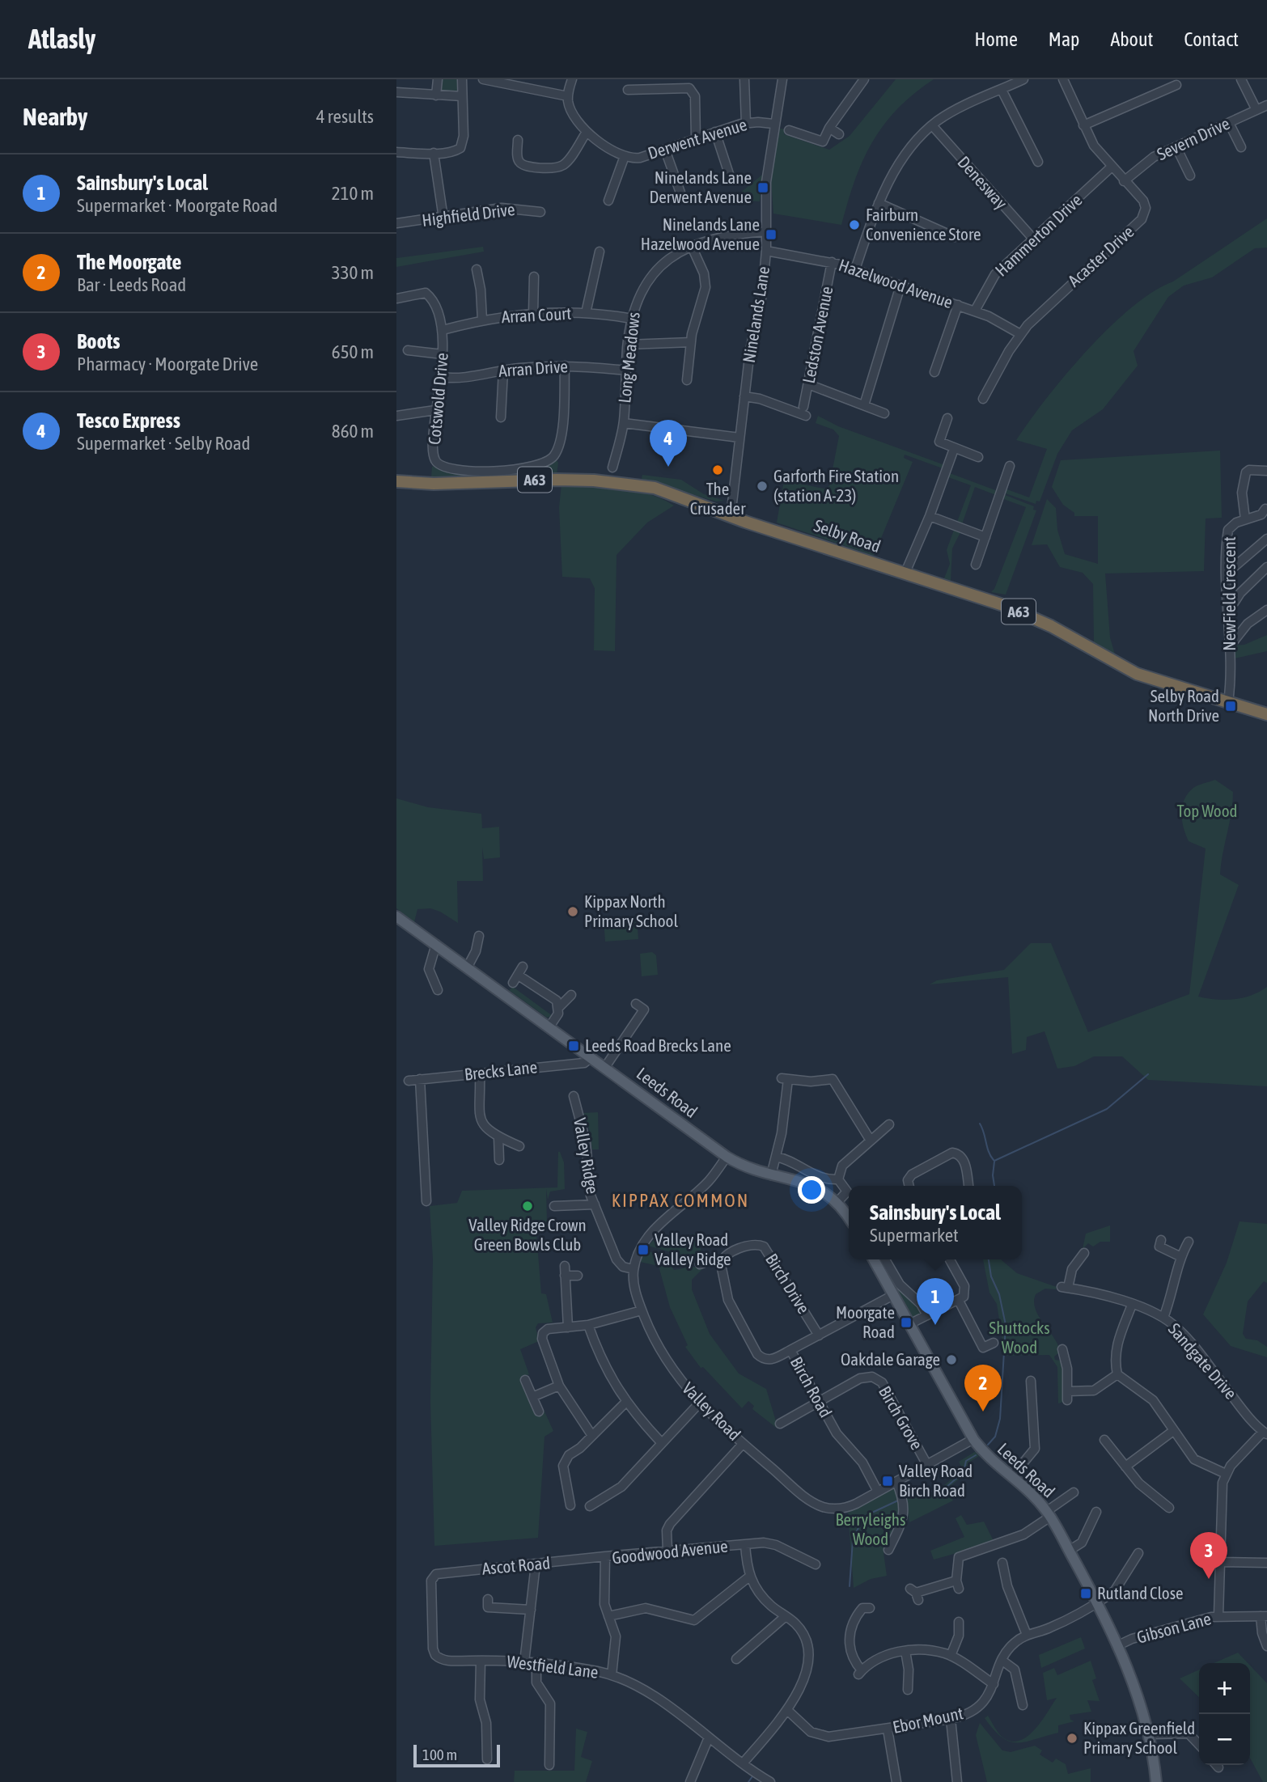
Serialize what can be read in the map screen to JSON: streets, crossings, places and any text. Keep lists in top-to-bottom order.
{
  "streets": {
    "highway": ["A63", "Selby Road"],
    "main road": ["Leeds Road"],
    "street": [
      "Derwent Avenue",
      "Severn Drive",
      "Denesway",
      "Highfield Drive",
      "Hammerton Drive",
      "Acaster Drive",
      "Hazelwood Avenue",
      "Ninelands Lane",
      "Arran Court",
      "Ledston Avenue",
      "Long Meadows",
      "Arran Drive",
      "Cotswold Drive",
      "NewField Crescent",
      "Brecks Lane",
      "Valley Ridge",
      "Birch Drive",
      "Sandgate Drive",
      "Birch Road",
      "Valley Road",
      "Birch Grove",
      "Goodwood Avenue",
      "Ascot Road",
      "Gibson Lane",
      "Westfield Lane",
      "Ebor Mount"
    ]
  },
  "crossings": [
    ["Derwent Avenue", "Ninelands Lane"],
    ["Severn Drive", "Acaster Drive"],
    ["Denesway", "Hammerton Drive"],
    ["Hammerton Drive", "Acaster Drive"],
    ["Hammerton Drive", "Hazelwood Avenue"],
    ["Acaster Drive", "Hazelwood Avenue"],
    ["Hazelwood Avenue", "Ninelands Lane"],
    ["Hazelwood Avenue", "Ledston Avenue"],
    ["Ninelands Lane", "Long Meadows"],
    ["Ninelands Lane", "Selby Road"],
    ["Arran Court", "Long Meadows"],
    ["Arran Court", "Cotswold Drive"],
    ["Long Meadows", "Arran Drive"],
    ["Arran Drive", "Cotswold Drive"],
    ["Selby Road", "NewField Crescent"],
    ["Brecks Lane", "Leeds Road"],
    ["Leeds Road", "Birch Road"],
    ["Leeds Road", "Valley Road"],
    ["Leeds Road", "Gibson Lane"],
    ["Leeds Road", "Ebor Mount"],
    ["Valley Ridge", "Valley Road"],
    ["Birch Drive", "Birch Road"],
    ["Birch Road", "Valley Road"],
    ["Birch Road", "Birch Grove"],
    ["Valley Road", "Birch Grove"],
    ["Goodwood Avenue", "Ascot Road"],
    ["Goodwood Avenue", "Westfield Lane"],
    ["Ascot Road", "Westfield Lane"]
  ],
  "districts": ["KIPPAX COMMON"],
  "parks": ["Top Wood", "Shuttocks Wood", "Berryleighs Wood"],
  "places": {
    "transit": [
      "Ninelands Lane Derwent Avenue",
      "Ninelands Lane Hazelwood Avenue",
      "Selby Road North Drive",
      "Leeds Road Brecks Lane",
      "Valley Road Valley Ridge",
      "Moorgate Road",
      "Valley Road Birch Road",
      "Rutland Close"
    ],
    "other": [
      "Fairburn Convenience Store",
      "The Crusader",
      "Garforth Fire Station (station A-23)",
      "Kippax North Primary School",
      "Valley Ridge Crown Green Bowls Club",
      "Oakdale Garage",
      "Kippax Greenfield Primary School"
    ]
  },
  "scale_bar": "100 m",
  "page": {
    "header": "Atlasly",
    "nav": [
      "Home",
      "Map",
      "About",
      "Contact"
    ],
    "heading": ["Nearby", "4 results"],
    "list": [
      {
        "mark": "1",
        "name": "Sainsbury's Local",
        "note": "Supermarket · Moorgate Road",
        "value": "210 m"
      },
      {
        "mark": "2",
        "name": "The Moorgate",
        "note": "Bar · Leeds Road",
        "value": "330 m"
      },
      {
        "mark": "3",
        "name": "Boots",
        "note": "Pharmacy · Moorgate Drive",
        "value": "650 m"
      },
      {
        "mark": "4",
        "name": "Tesco Express",
        "note": "Supermarket · Selby Road",
        "value": "860 m"
      }
    ],
    "pins": [
      "4",
      "1",
      "2",
      "3"
    ],
    "popup": ["Sainsbury's Local", "Supermarket"],
    "map_buttons": ["+", "−"],
    "scale": "100 m"
  }
}
